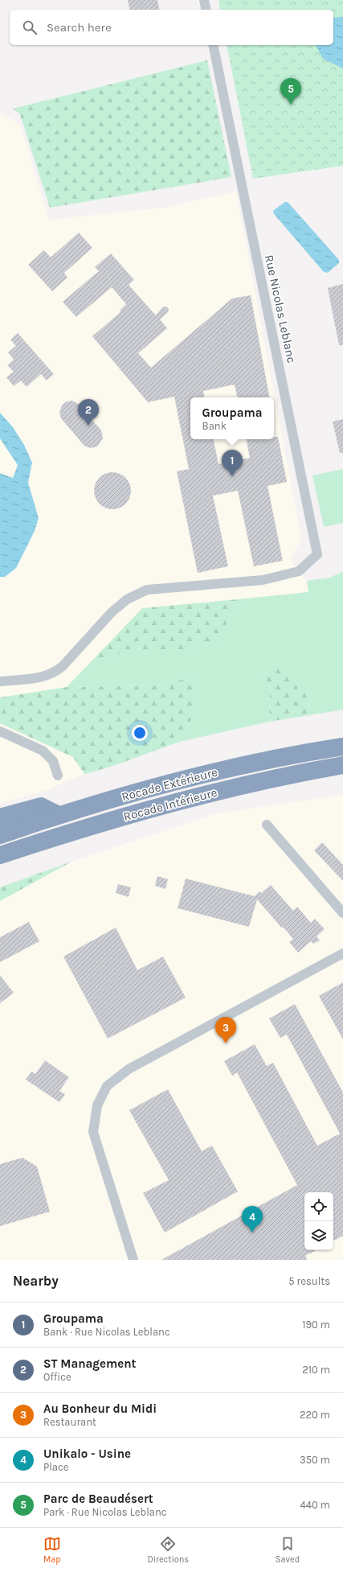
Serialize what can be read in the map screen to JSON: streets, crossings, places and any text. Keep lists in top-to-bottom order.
{
  "streets": {
    "highway": ["Rocade Extérieure", "Rocade Intérieure"],
    "street": ["Rue Nicolas Leblanc"]
  },
  "page": {
    "search": "Search here",
    "pins": [
      "5",
      "2",
      "1",
      "3",
      "4"
    ],
    "popup": ["Groupama", "Bank"],
    "heading": ["Nearby", "5 results"],
    "list": [
      {
        "mark": "1",
        "name": "Groupama",
        "note": "Bank · Rue Nicolas Leblanc",
        "value": "190 m"
      },
      {
        "mark": "2",
        "name": "ST Management",
        "note": "Office",
        "value": "210 m"
      },
      {
        "mark": "3",
        "name": "Au Bonheur du Midi",
        "note": "Restaurant",
        "value": "220 m"
      },
      {
        "mark": "4",
        "name": "Unikalo - Usine",
        "note": "Place",
        "value": "350 m"
      },
      {
        "mark": "5",
        "name": "Parc de Beaudésert",
        "note": "Park · Rue Nicolas Leblanc",
        "value": "440 m"
      }
    ],
    "nav": ["Map", "Directions", "Saved"]
  }
}
